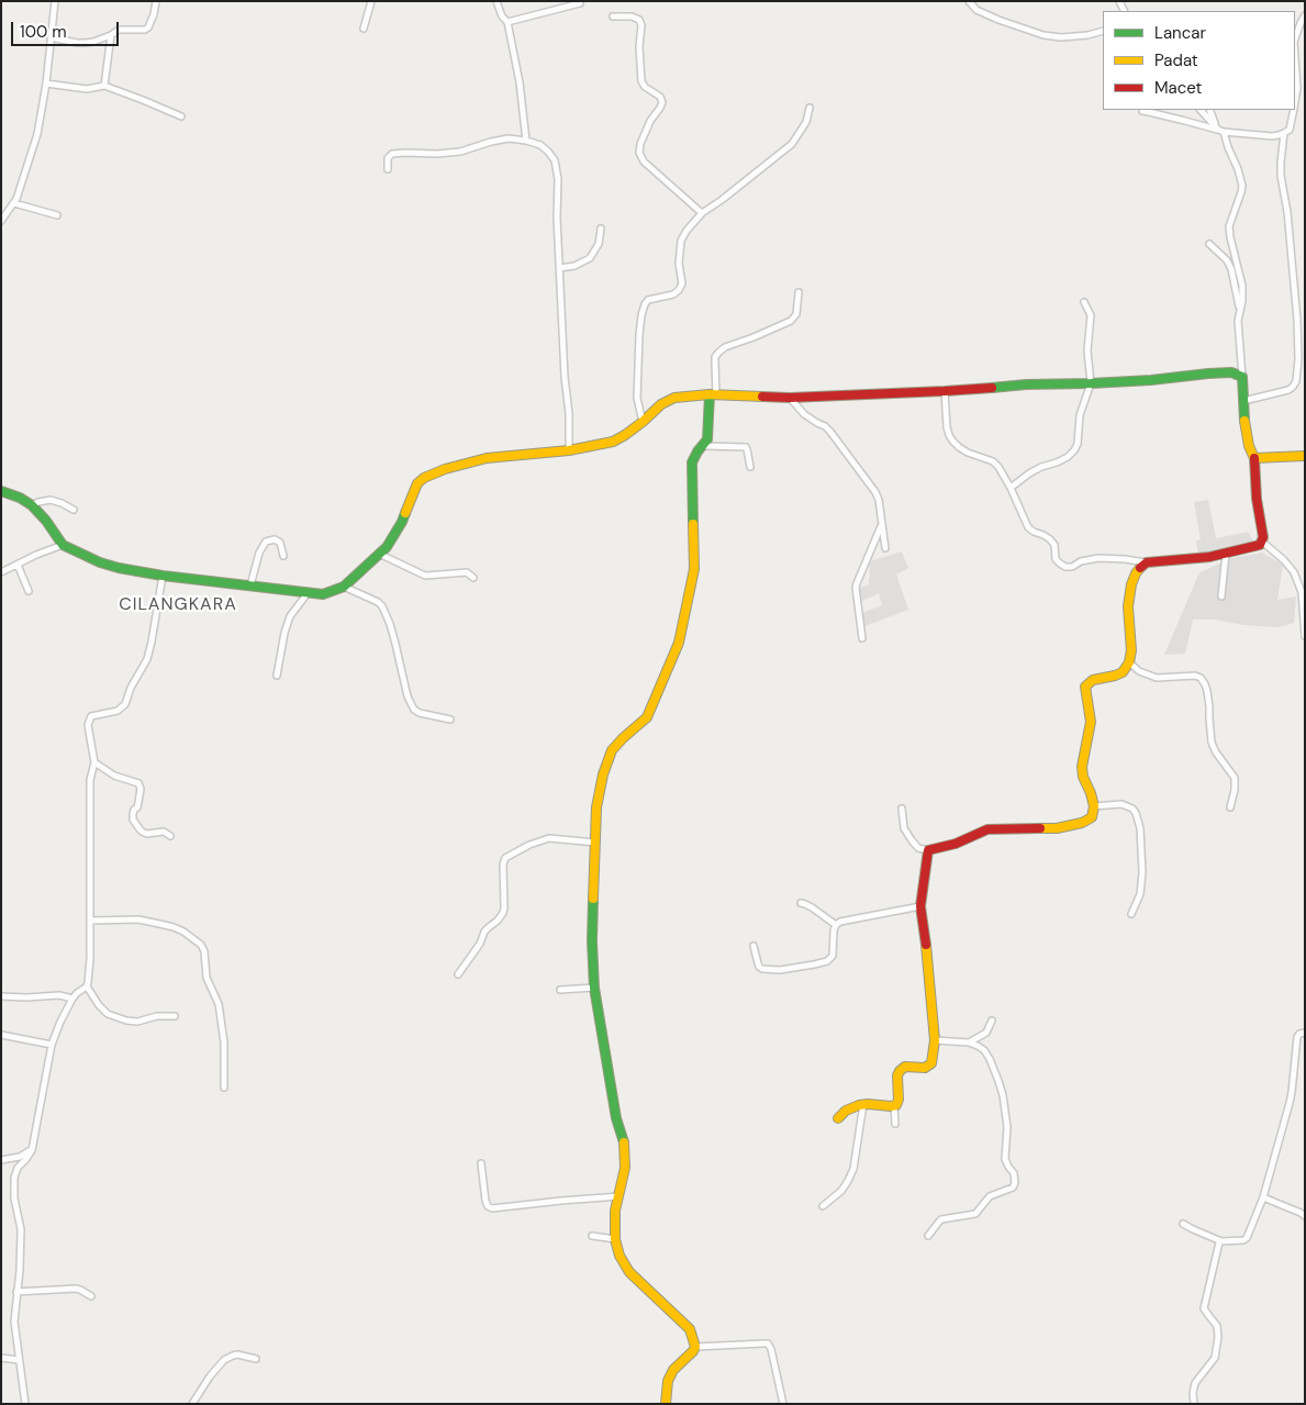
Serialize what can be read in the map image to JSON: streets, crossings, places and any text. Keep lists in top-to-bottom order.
{
  "districts": ["CILANGKARA"],
  "legend": ["Lancar", "Padat", "Macet"],
  "scale_bar": "100 m"
}
